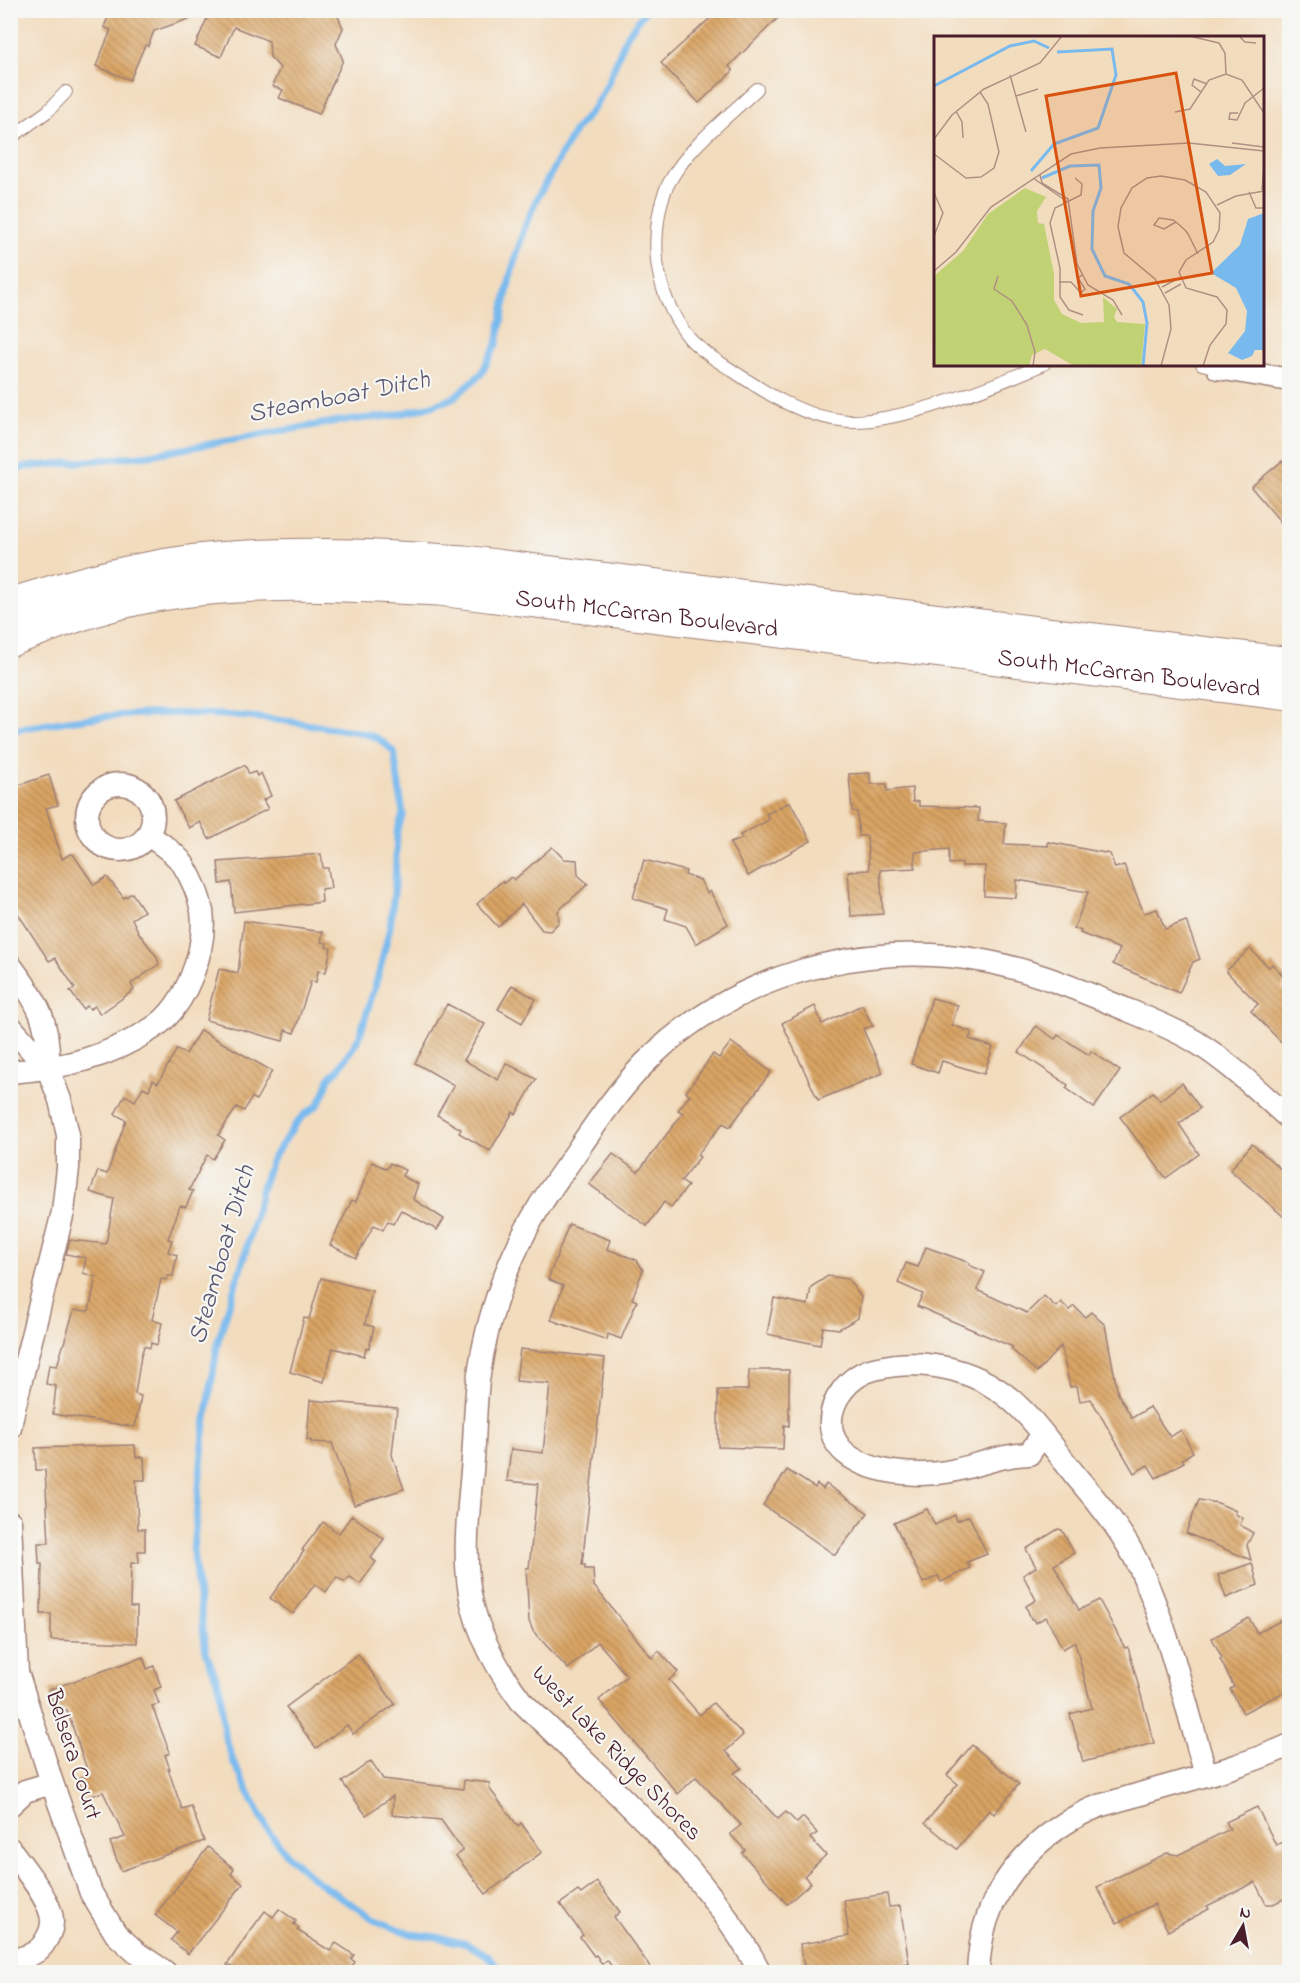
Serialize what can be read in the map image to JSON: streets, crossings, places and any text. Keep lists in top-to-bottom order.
{
  "streets": {
    "main road": ["South McCarran Boulevard"],
    "street": ["West Lake Ridge Shores", "Belsera Court"]
  },
  "water": ["Steamboat Ditch"],
  "north": "top"
}
